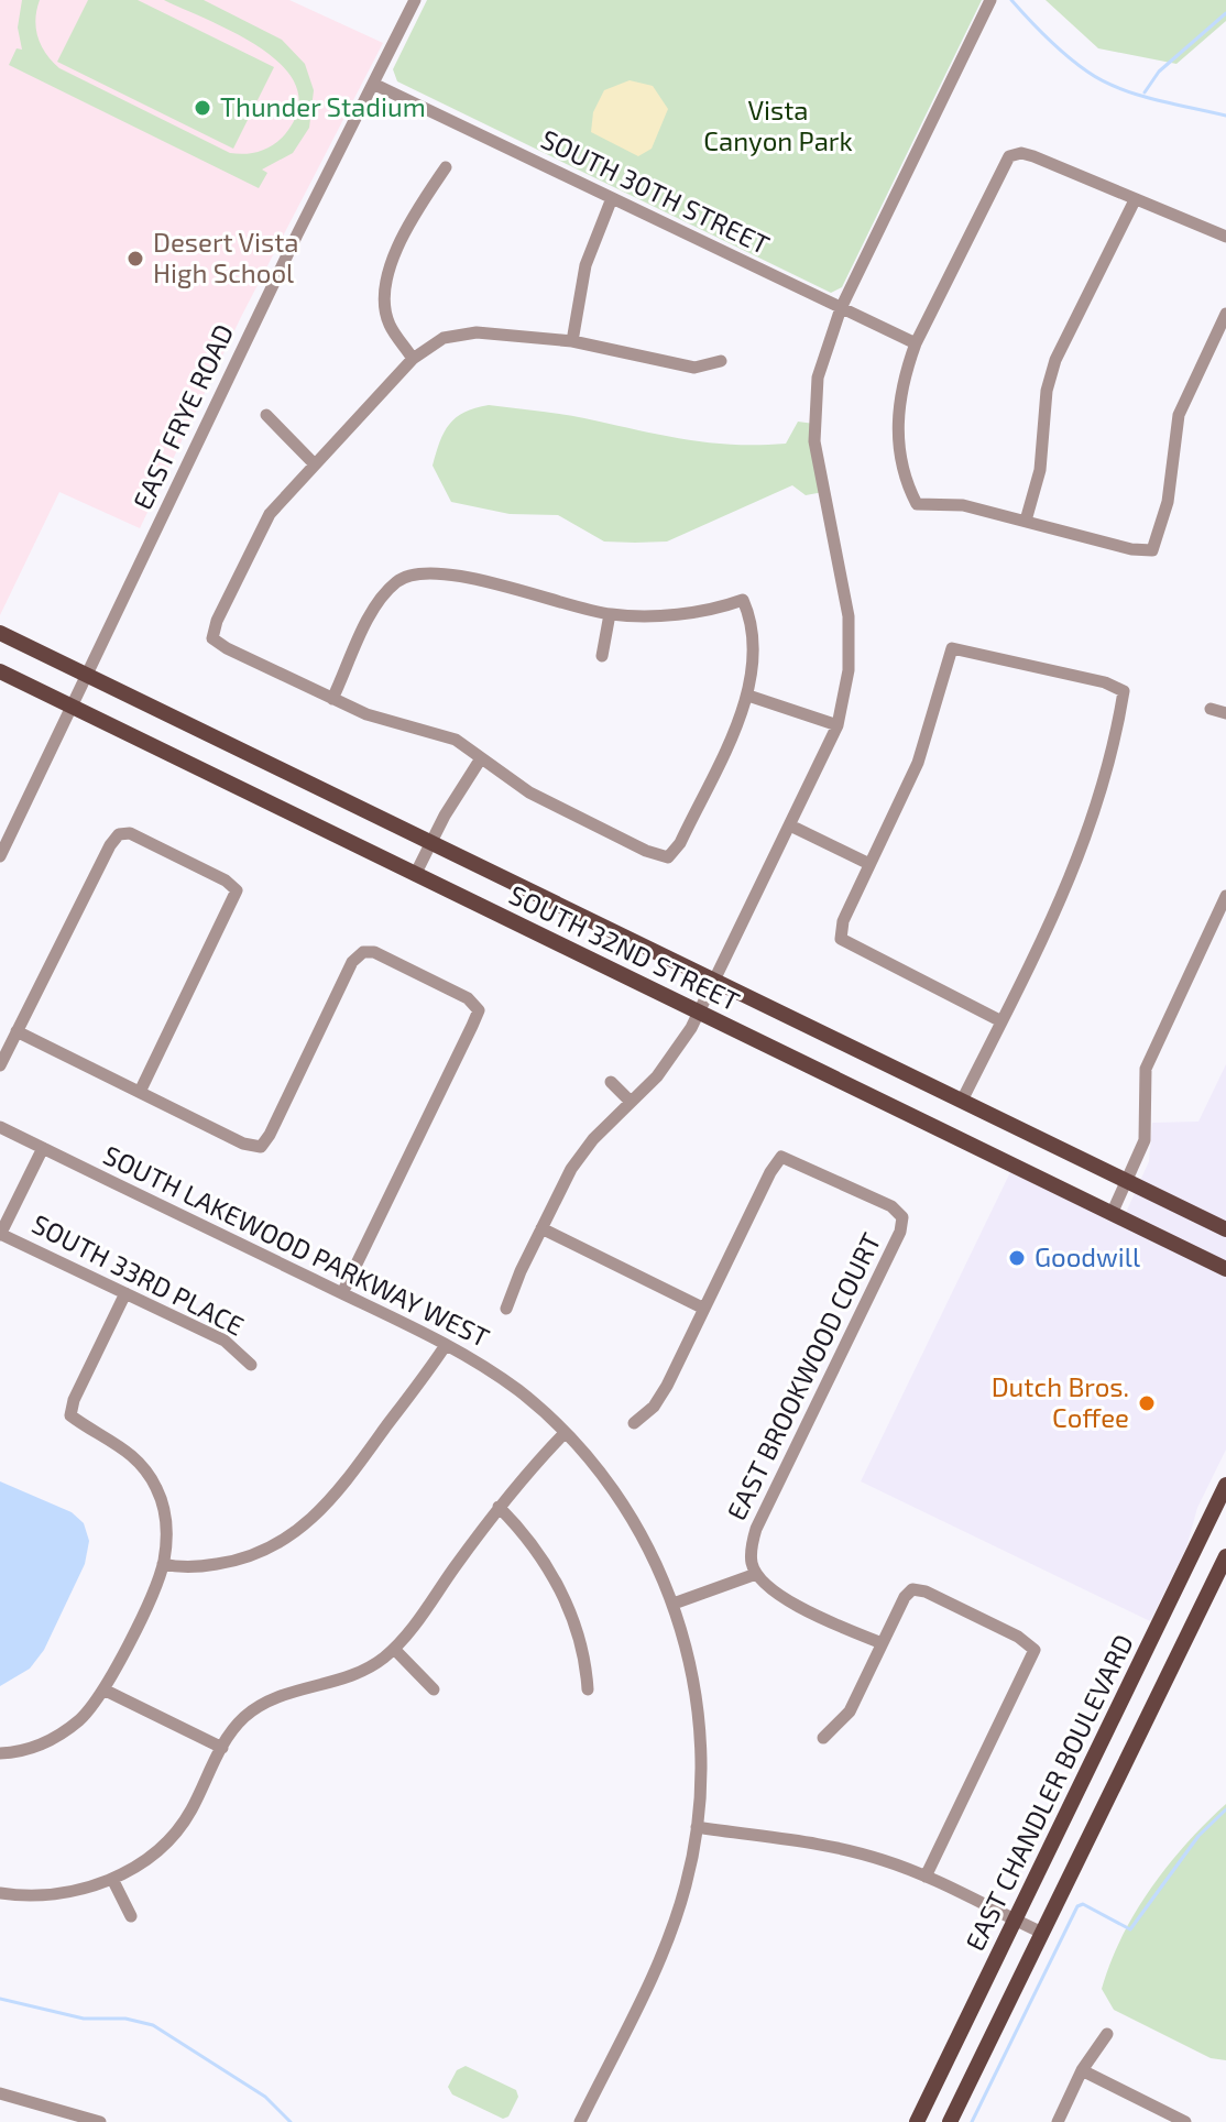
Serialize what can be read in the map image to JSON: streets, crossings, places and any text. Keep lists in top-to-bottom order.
{
  "streets": {
    "main road": ["SOUTH 32ND STREET", "EAST CHANDLER BOULEVARD"],
    "street": [
      "SOUTH 30TH STREET",
      "EAST FRYE ROAD",
      "SOUTH LAKEWOOD PARKWAY WEST",
      "SOUTH 33RD PLACE",
      "EAST BROOKWOOD COURT"
    ]
  },
  "crossings": [
    ["SOUTH 30TH STREET", "EAST FRYE ROAD"],
    ["EAST FRYE ROAD", "SOUTH 32ND STREET"]
  ],
  "parks": ["Vista Canyon Park"],
  "places": [
    "Thunder Stadium",
    "Desert Vista High School",
    "Goodwill",
    "Dutch Bros. Coffee"
  ]
}
